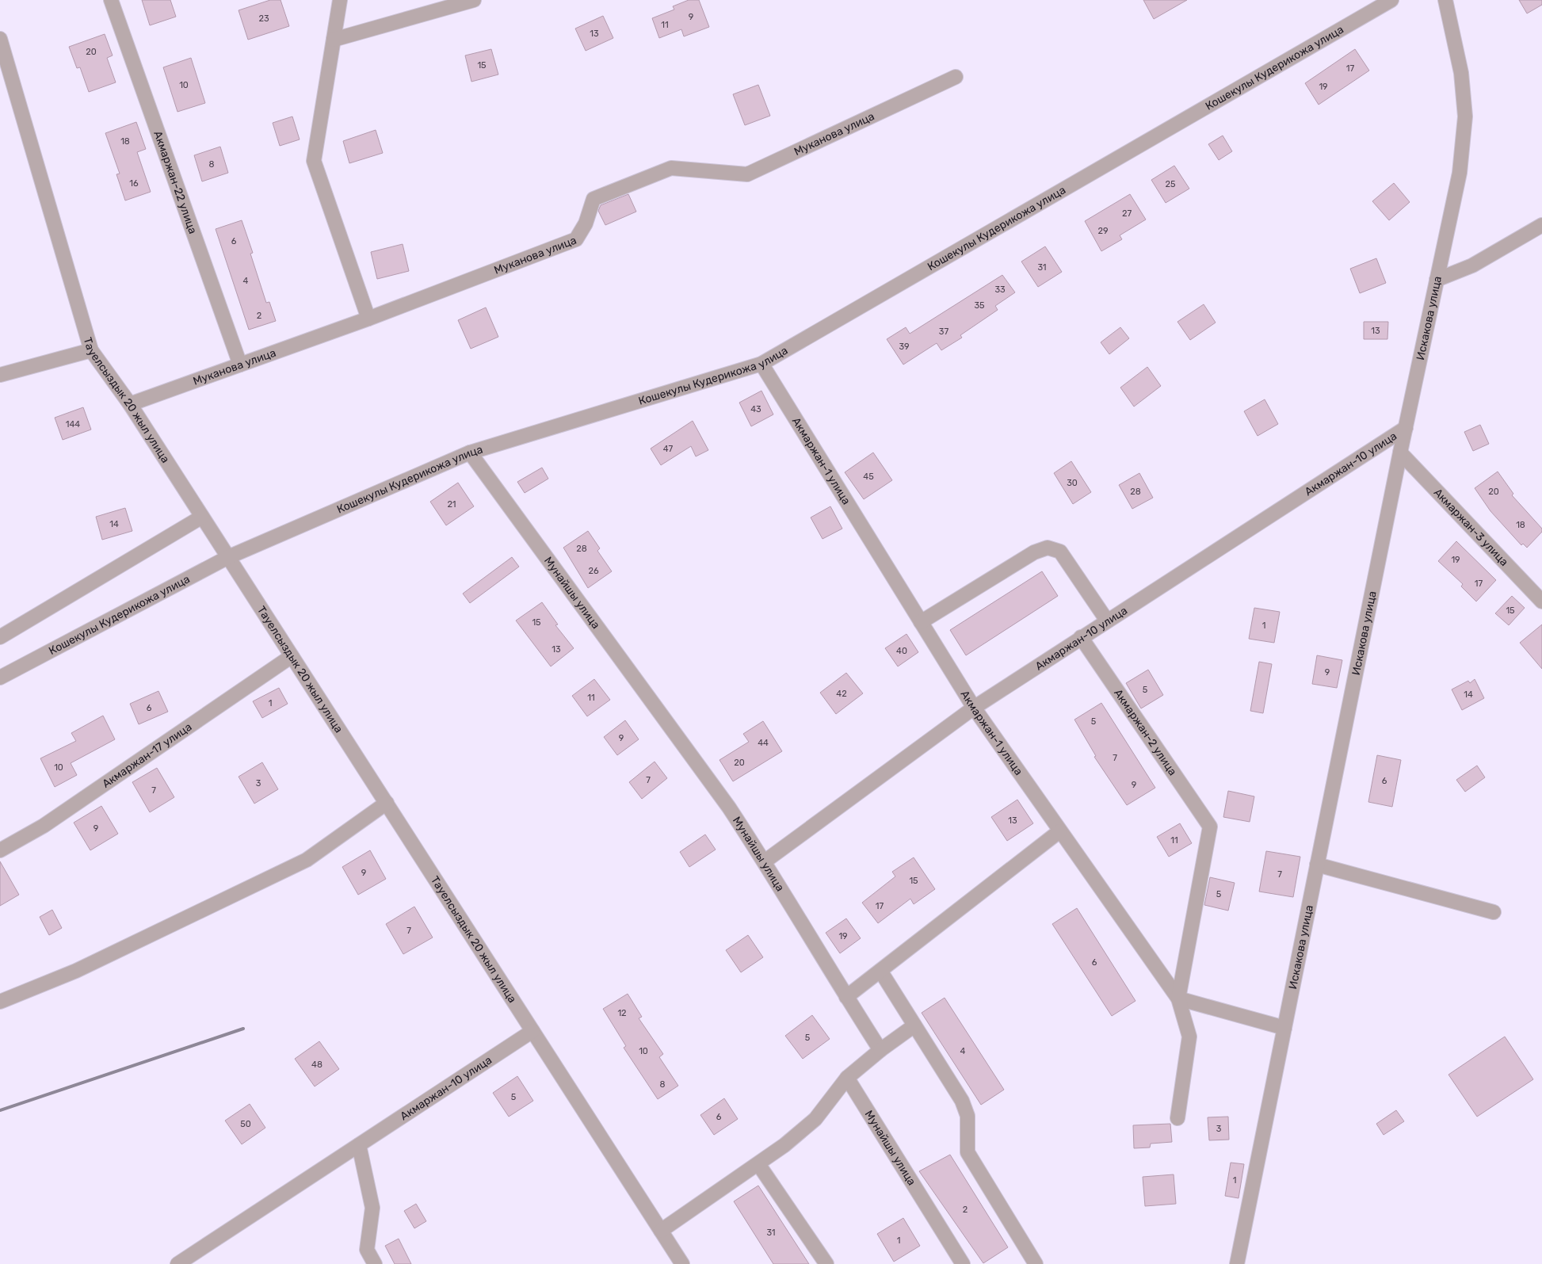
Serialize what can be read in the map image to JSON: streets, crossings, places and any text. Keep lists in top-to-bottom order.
{
  "streets": {
    "street": [
      "Кошекулы Кудерикожа улица",
      "Муканова улица",
      "Акмаржан-22 улица",
      "Искакова улица",
      "Тауелсыздык 20 жыл улица",
      "Акмаржан-1 улица",
      "Акмаржан-10 улица",
      "Акмаржан-3 улица",
      "Мунайшы улица",
      "Акмаржан-2 улица",
      "Акмаржан-17 улица"
    ]
  },
  "crossings": [
    ["Кошекулы Кудерикожа улица", "Тауелсыздык 20 жыл улица"],
    ["Кошекулы Кудерикожа улица", "Акмаржан-1 улица"],
    ["Кошекулы Кудерикожа улица", "Мунайшы улица"],
    ["Муканова улица", "Акмаржан-22 улица"],
    ["Муканова улица", "Тауелсыздык 20 жыл улица"],
    ["Искакова улица", "Акмаржан-10 улица"],
    ["Искакова улица", "Акмаржан-3 улица"],
    ["Тауелсыздык 20 жыл улица", "Акмаржан-10 улица"],
    ["Тауелсыздык 20 жыл улица", "Акмаржан-17 улица"],
    ["Акмаржан-1 улица", "Акмаржан-10 улица"],
    ["Акмаржан-1 улица", "Акмаржан-2 улица"],
    ["Акмаржан-10 улица", "Мунайшы улица"],
    ["Акмаржан-10 улица", "Акмаржан-2 улица"]
  ],
  "house_numbers": [
    "9",
    "23",
    "11",
    "13",
    "20",
    "15",
    "17",
    "10",
    "19",
    "18",
    "8",
    "16",
    "25",
    "27",
    "29",
    "6",
    "31",
    "4",
    "33",
    "35",
    "2",
    "13",
    "37",
    "39",
    "43",
    "144",
    "47",
    "45",
    "30",
    "28",
    "20",
    "21",
    "14",
    "18",
    "28",
    "19",
    "26",
    "17",
    "15",
    "15",
    "1",
    "13",
    "40",
    "9",
    "5",
    "42",
    "14",
    "11",
    "1",
    "6",
    "5",
    "9",
    "44",
    "7",
    "20",
    "10",
    "7",
    "6",
    "3",
    "9",
    "7",
    "13",
    "9",
    "11",
    "9",
    "7",
    "15",
    "5",
    "17",
    "7",
    "19",
    "6",
    "12",
    "5",
    "10",
    "4",
    "48",
    "8",
    "5",
    "6",
    "50",
    "3",
    "1",
    "2",
    "31",
    "1"
  ]
}
